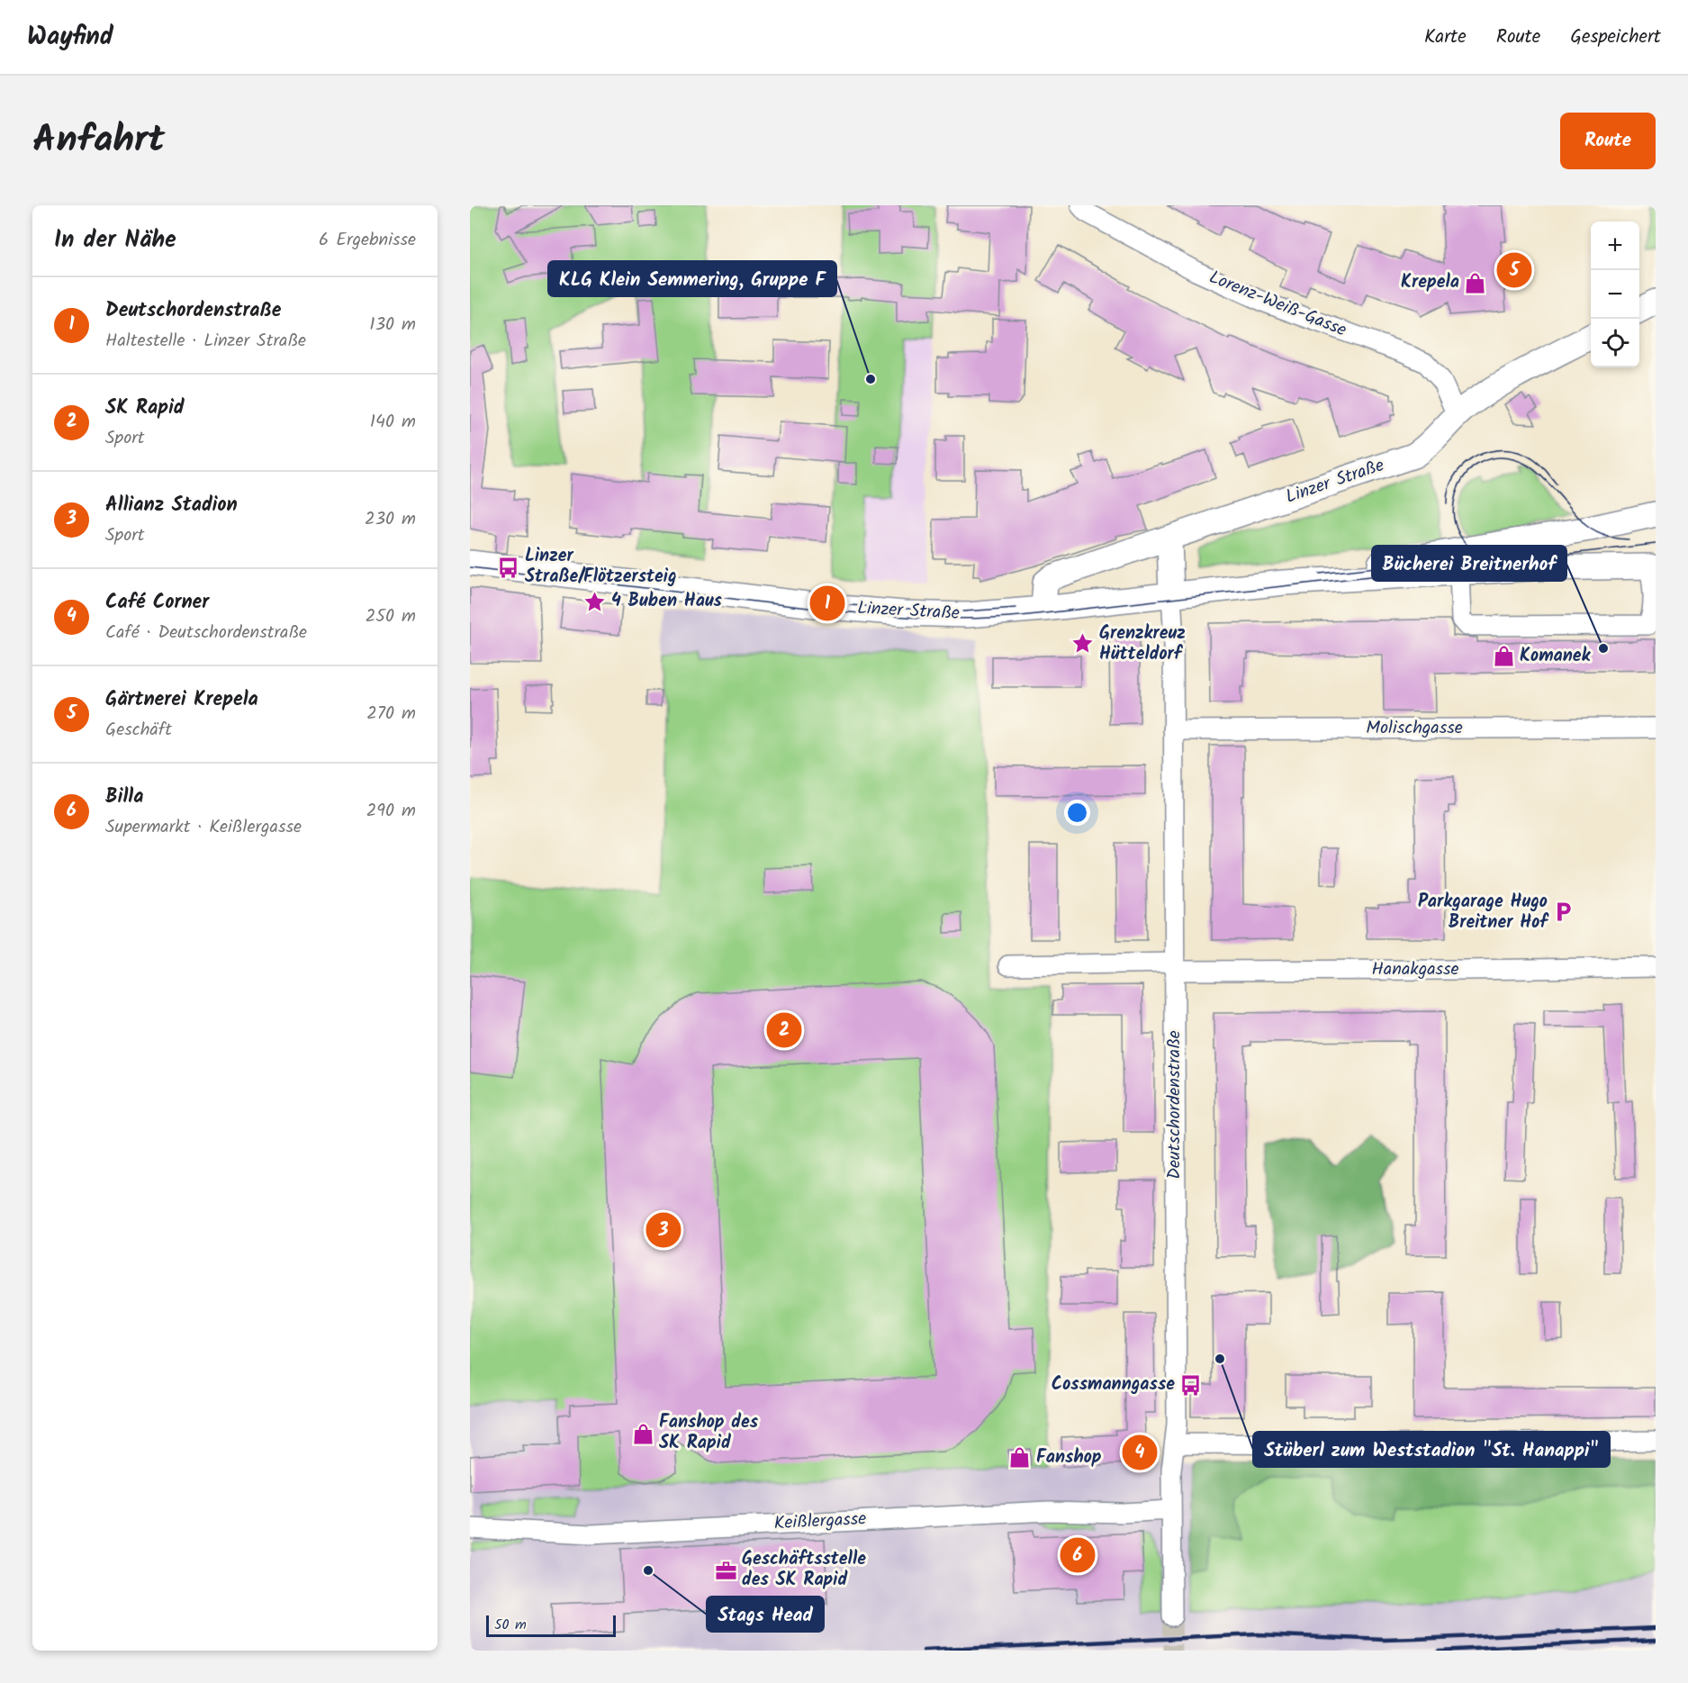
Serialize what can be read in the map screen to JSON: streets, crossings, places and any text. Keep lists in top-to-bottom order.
{
  "streets": {
    "main road": ["Linzer Straße"],
    "street": [
      "Lorenz-Weiß-Gasse",
      "Molischgasse",
      "Hanakgasse",
      "Deutschordenstraße",
      "Keißlergasse"
    ]
  },
  "crossings": [
    ["Lorenz-Weiß-Gasse", "Linzer Straße"],
    ["Linzer Straße", "Deutschordenstraße"],
    ["Molischgasse", "Deutschordenstraße"],
    ["Hanakgasse", "Deutschordenstraße"],
    ["Deutschordenstraße", "Keißlergasse"]
  ],
  "places": {
    "shop": [
      "Krepela",
      "Komanek",
      "Fanshop des SK Rapid",
      "Fanshop"
    ],
    "other": [
      "KLG Klein Semmering, Gruppe F",
      "Bücherei Breitnerhof",
      "Stüberl zum Weststadion \"St. Hanappi\"",
      "Stags Head"
    ],
    "bus stop": ["Linzer Straße/Flötzersteig", "Cossmanngasse"],
    "place": ["4 Buben Haus", "Grenzkreuz Hütteldorf"],
    "parking": ["Parkgarage Hugo Breitner Hof"],
    "office": ["Geschäftsstelle des SK Rapid"]
  },
  "scale_bar": "50 m",
  "page": {
    "header": "Wayfind",
    "nav": ["Karte", "Route", "Gespeichert"],
    "title": "Anfahrt",
    "buttons": "Route",
    "heading": ["In der Nähe", "6 Ergebnisse"],
    "map_buttons": ["+", "−"],
    "pins": [
      "5",
      "1",
      "2",
      "3",
      "4",
      "6"
    ],
    "list": [
      {
        "mark": "1",
        "name": "Deutschordenstraße",
        "note": "Haltestelle · Linzer Straße",
        "value": "130 m"
      },
      {
        "mark": "2",
        "name": "SK Rapid",
        "note": "Sport",
        "value": "140 m"
      },
      {
        "mark": "3",
        "name": "Allianz Stadion",
        "note": "Sport",
        "value": "230 m"
      },
      {
        "mark": "4",
        "name": "Café Corner",
        "note": "Café · Deutschordenstraße",
        "value": "250 m"
      },
      {
        "mark": "5",
        "name": "Gärtnerei Krepela",
        "note": "Geschäft",
        "value": "270 m"
      },
      {
        "mark": "6",
        "name": "Billa",
        "note": "Supermarkt · Keißlergasse",
        "value": "290 m"
      }
    ],
    "scale": "50 m"
  }
}
